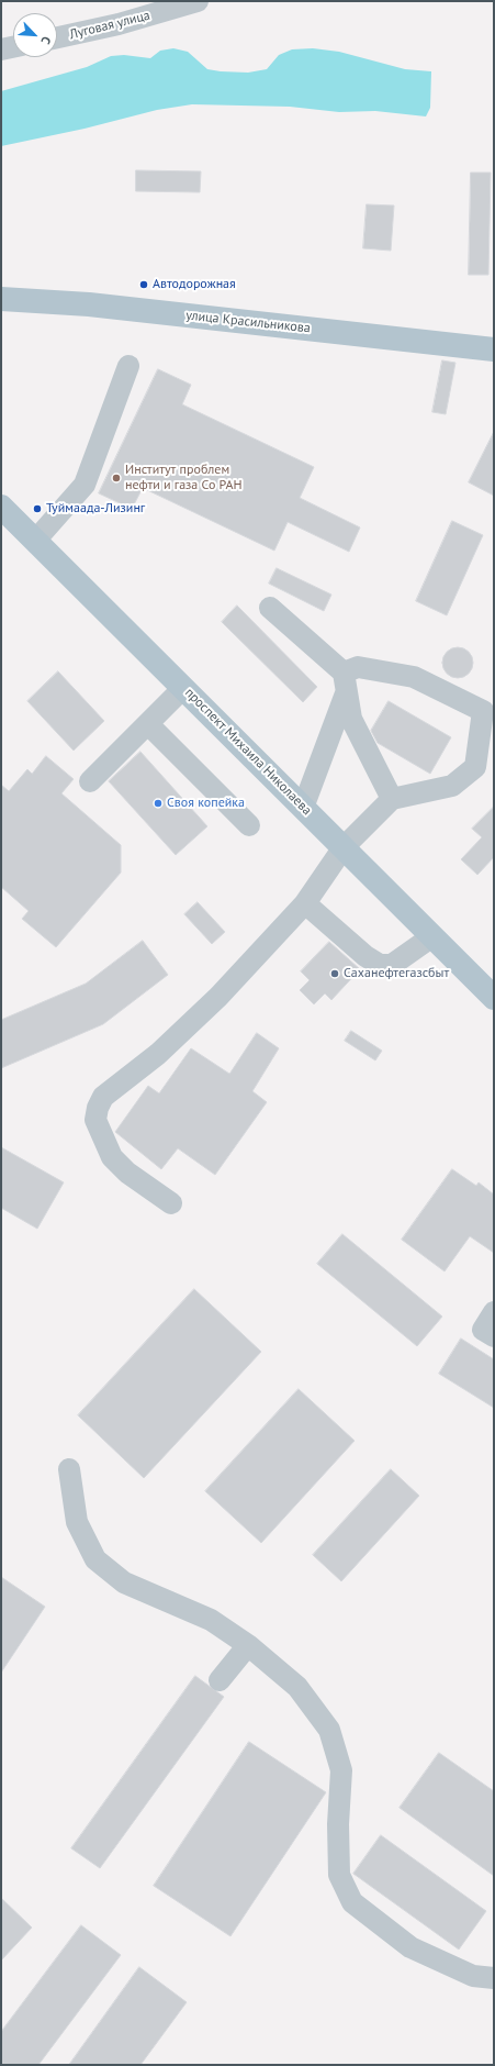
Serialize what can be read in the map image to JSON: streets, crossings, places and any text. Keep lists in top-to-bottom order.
{
  "streets": {
    "main road": ["улица Красильникова", "проспект Михаила Николаева"],
    "street": ["Луговая улица"]
  },
  "places": [
    "Автодорожная",
    "Институт проблем нефти и газа Со РАН",
    "Туймаада-Лизинг",
    "Своя копейка",
    "Саханефтегазсбыт"
  ],
  "north": "bottom right"
}
